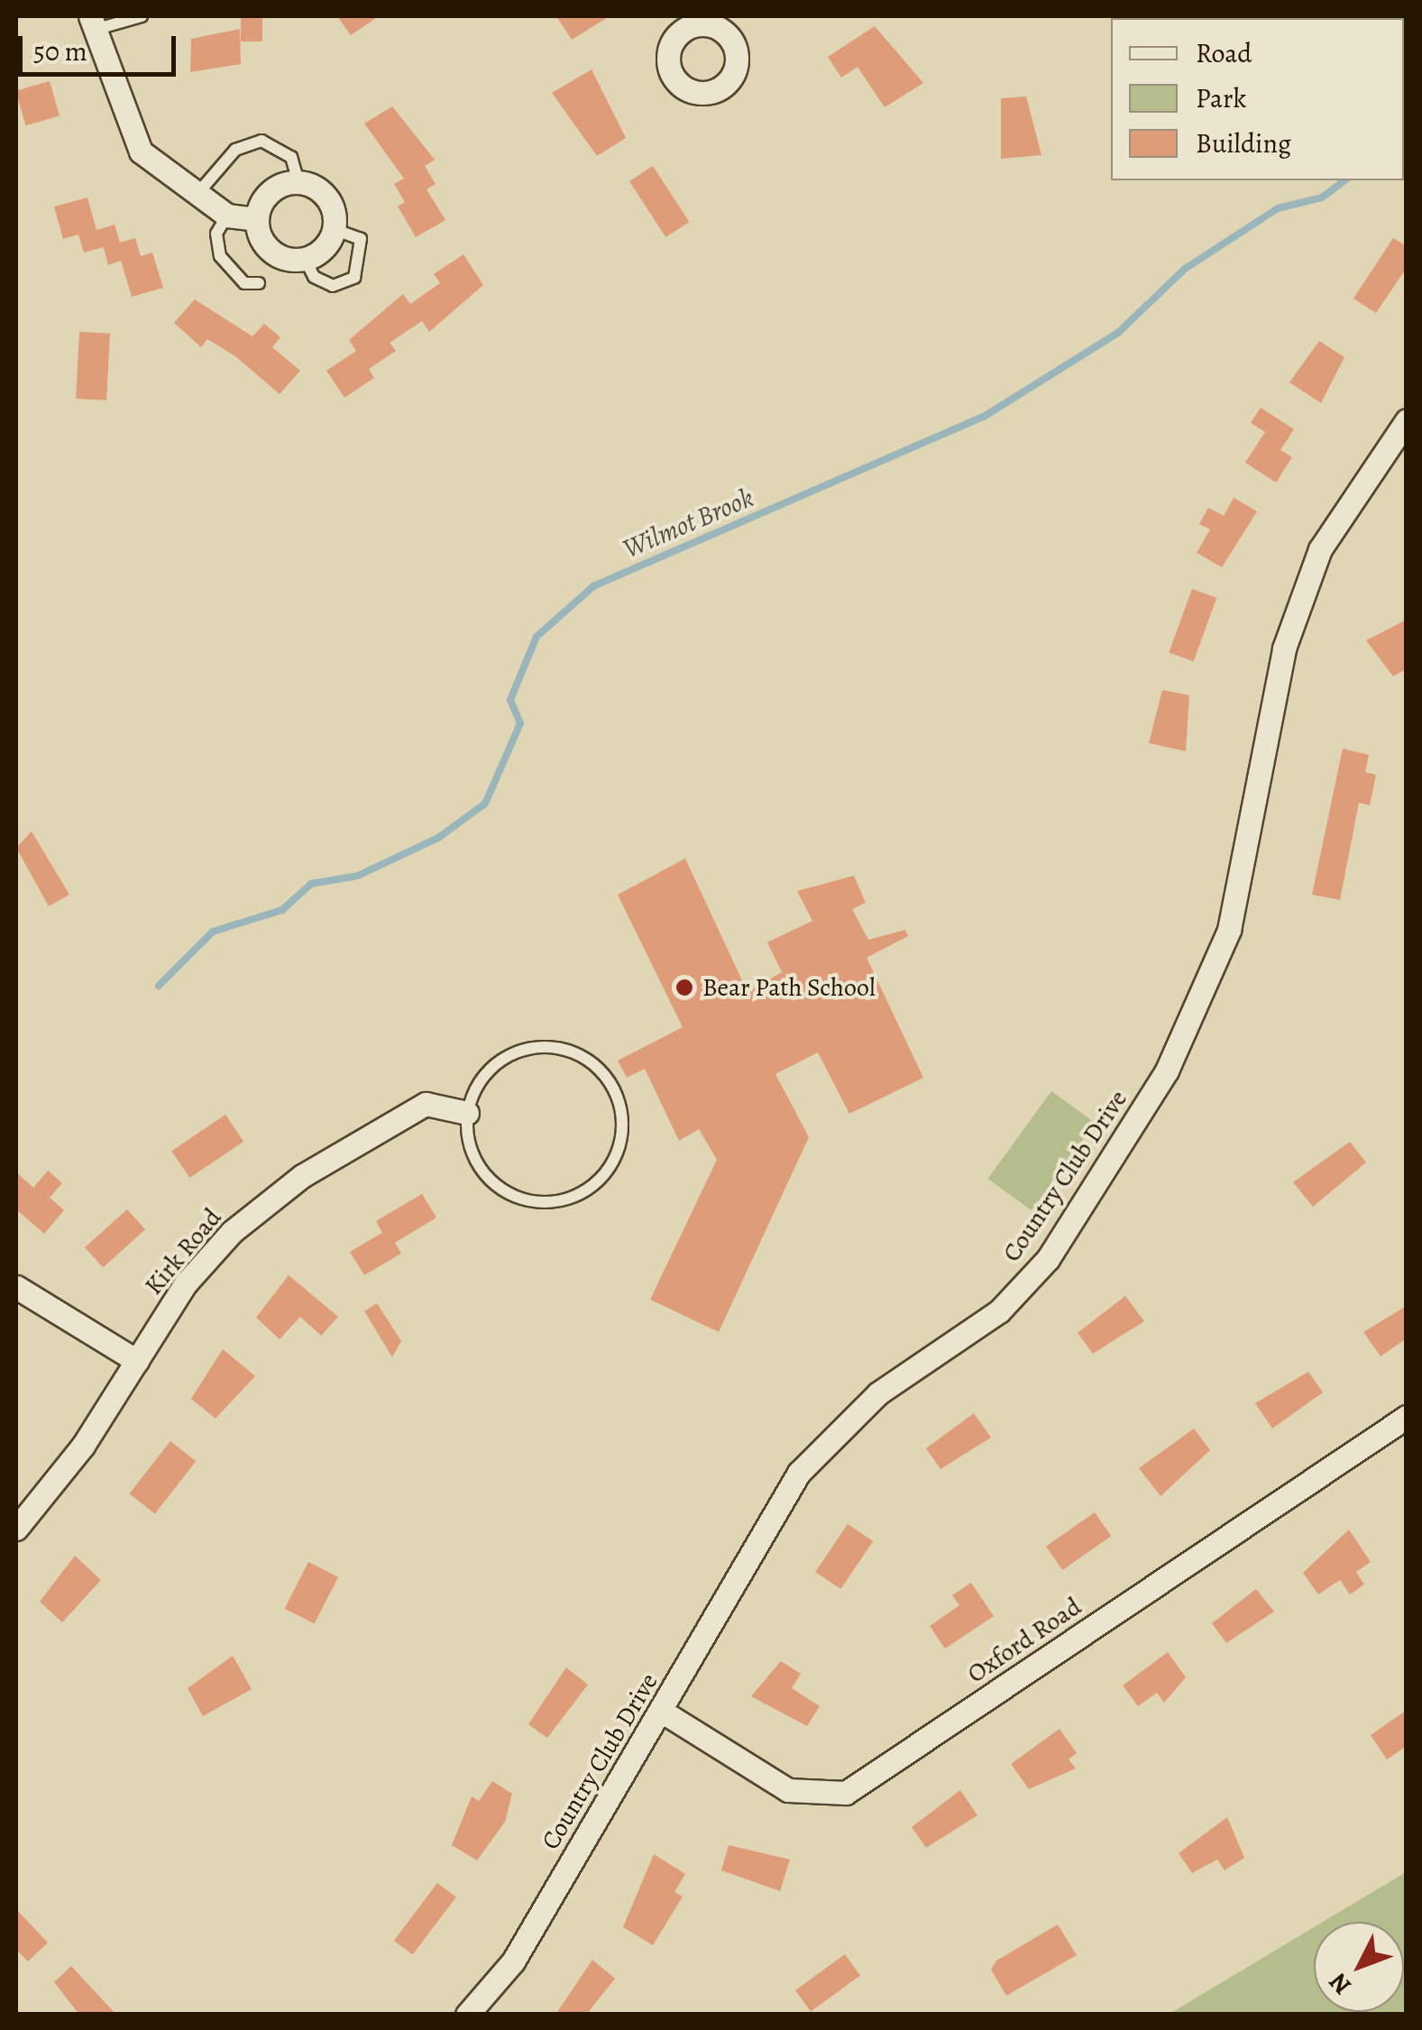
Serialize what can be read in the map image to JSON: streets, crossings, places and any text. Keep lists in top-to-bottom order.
{
  "streets": {
    "street": ["Country Club Drive", "Kirk Road", "Oxford Road"]
  },
  "crossings": [
    ["Country Club Drive", "Oxford Road"]
  ],
  "water": ["Wilmot Brook"],
  "places": ["Bear Path School"],
  "legend": ["Road", "Park", "Building"],
  "scale_bar": "50 m",
  "north": "bottom left"
}
